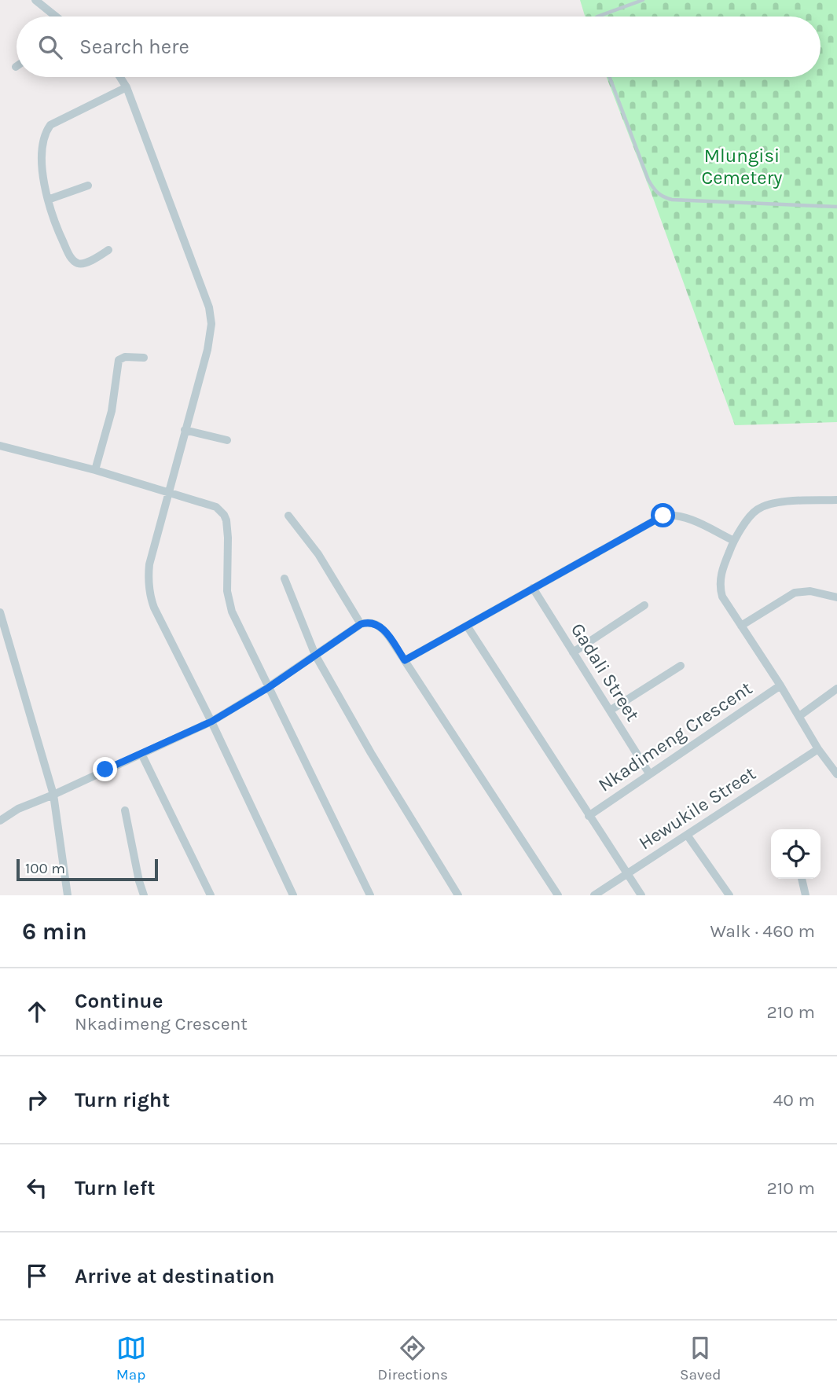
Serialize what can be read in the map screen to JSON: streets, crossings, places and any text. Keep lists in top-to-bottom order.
{
  "streets": {
    "street": ["Gadali Street", "Nkadimeng Crescent", "Hewukile Street"]
  },
  "crossings": [
    ["Gadali Street", "Nkadimeng Crescent"]
  ],
  "parks": ["Mlungisi Cemetery"],
  "scale_bar": "100 m",
  "page": {
    "search": "Search here",
    "scale": "100 m",
    "heading": ["6 min", "Walk · 460 m"],
    "list": [
      ["Continue", "Nkadimeng Crescent", "210 m"],
      ["Turn right", "40 m"],
      ["Turn left", "210 m"],
      "Arrive at destination"
    ],
    "nav": ["Map", "Directions", "Saved"]
  }
}
